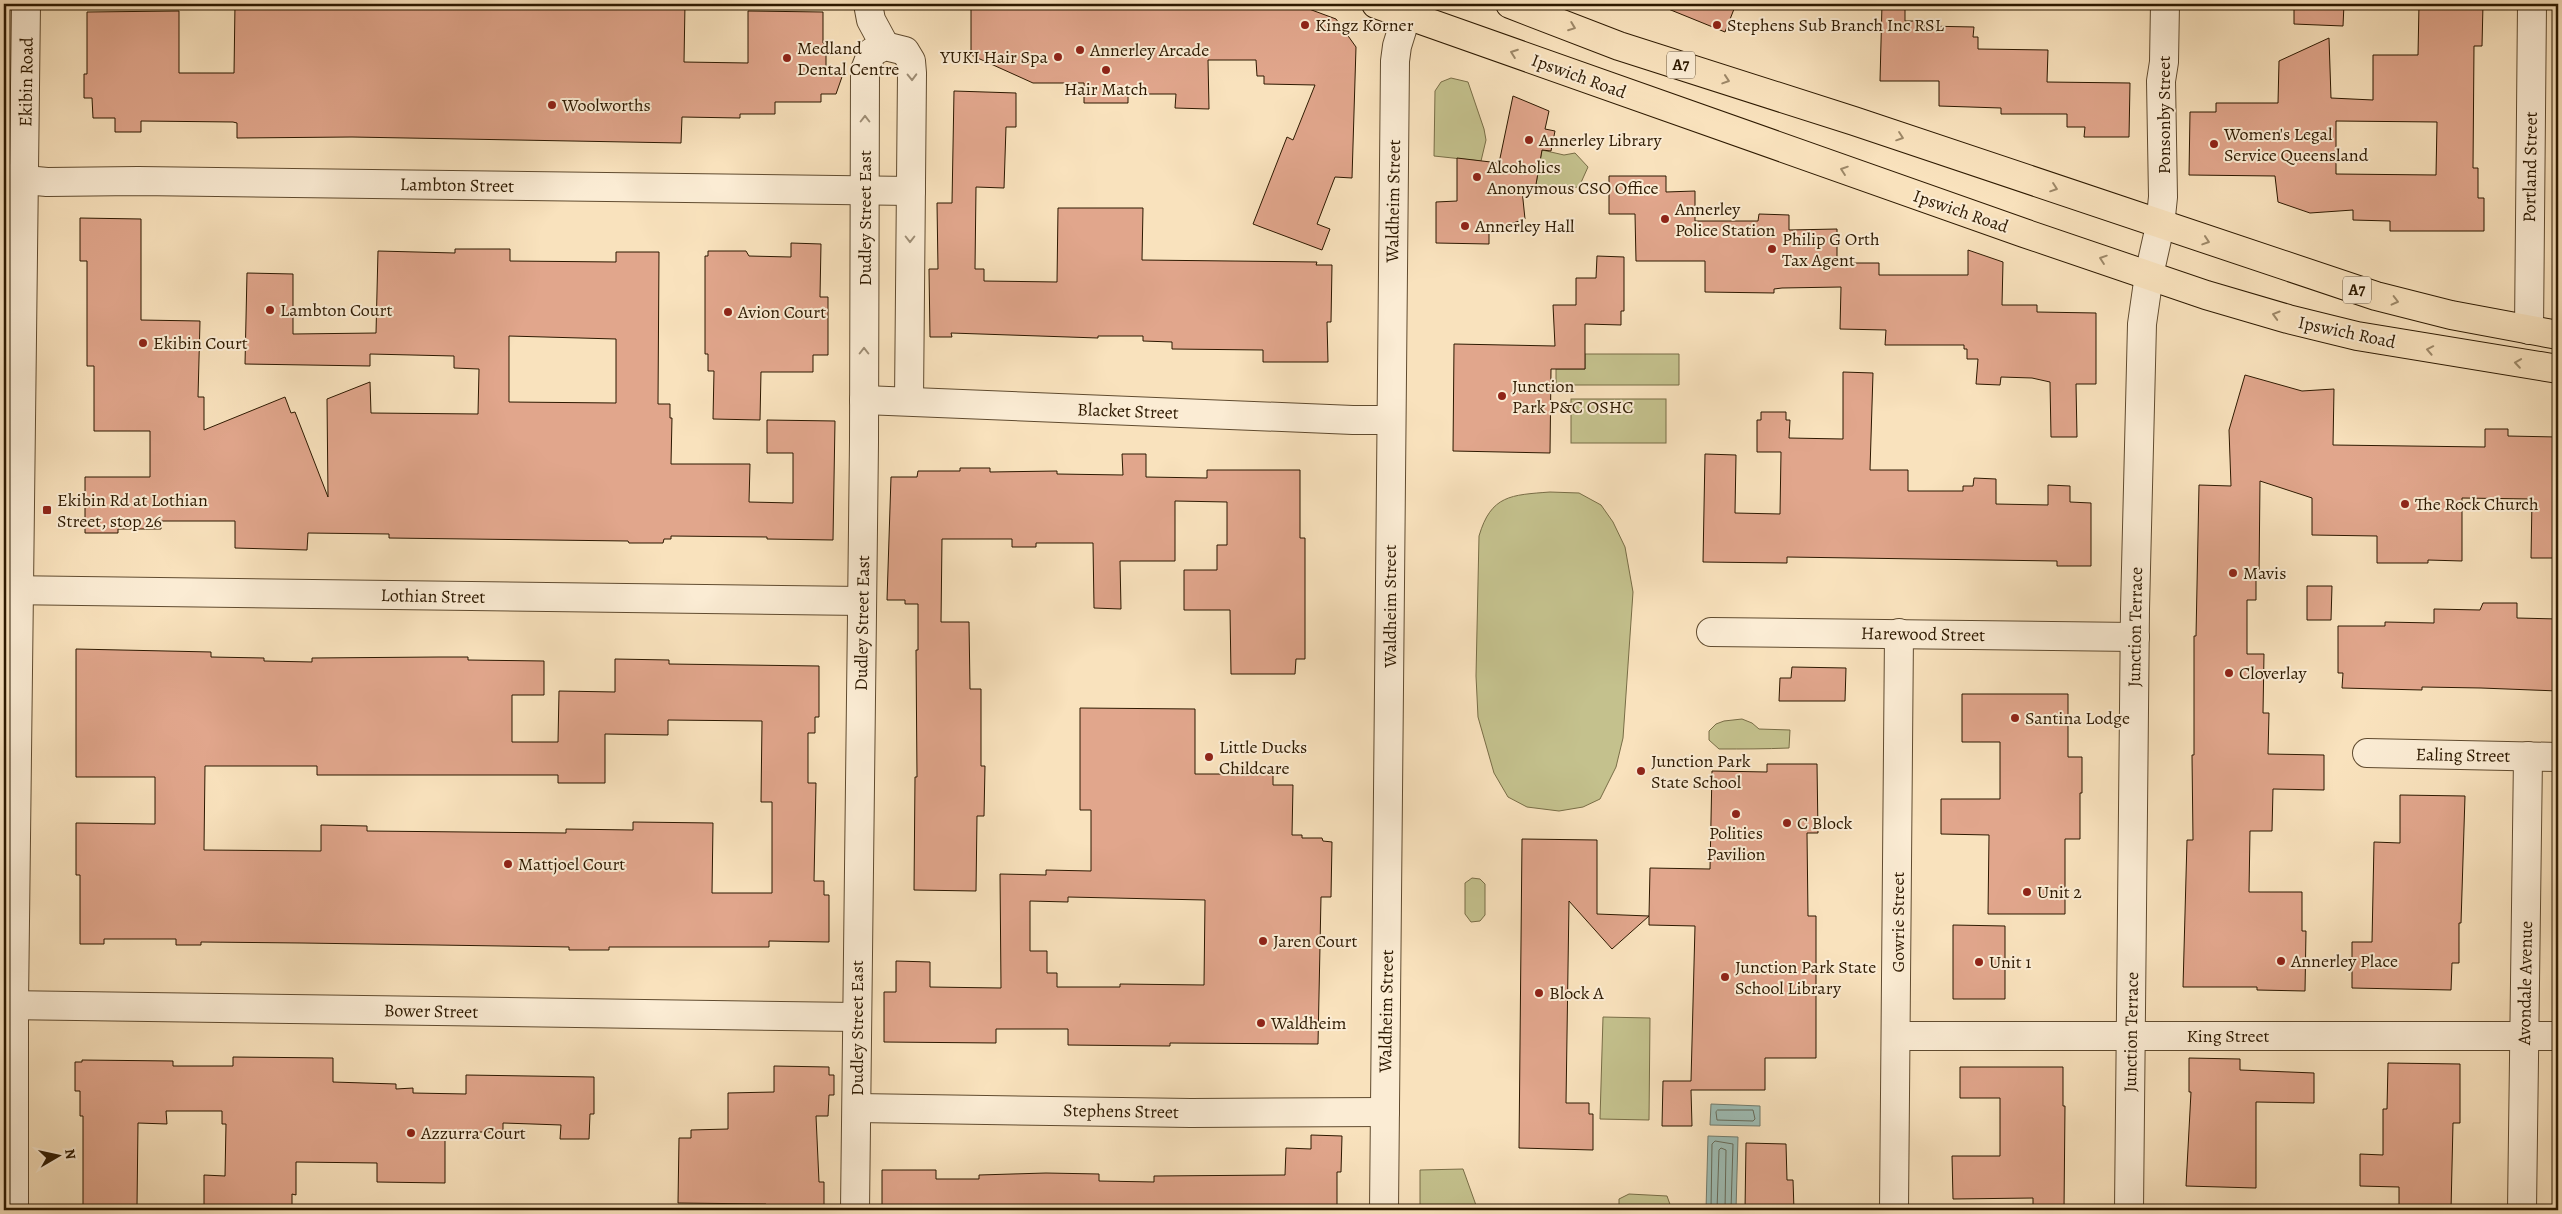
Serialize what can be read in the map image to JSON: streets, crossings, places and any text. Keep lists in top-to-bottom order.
{
  "streets": {
    "highway": ["A7", "Ipswich Road"],
    "street": [
      "Ekibin Road",
      "Ponsonby Street",
      "Portland Street",
      "Lambton Street",
      "Waldheim Street",
      "Dudley Street East",
      "Blacket Street",
      "Lothian Street",
      "Junction Terrace",
      "Harewood Street",
      "Ealing Street",
      "Gowrie Street",
      "Avondale Avenue",
      "Bower Street",
      "King Street",
      "Stephens Street"
    ]
  },
  "crossings": [
    ["A7", "Ponsonby Street"],
    ["A7", "Portland Street"],
    ["A7", "Junction Terrace"],
    ["Ipswich Road", "Waldheim Street"],
    ["Ipswich Road", "Junction Terrace"],
    ["Ekibin Road", "Lambton Street"],
    ["Ekibin Road", "Lothian Street"],
    ["Ekibin Road", "Bower Street"],
    ["Ponsonby Street", "Junction Terrace"],
    ["Lambton Street", "Dudley Street East"],
    ["Waldheim Street", "Blacket Street"],
    ["Waldheim Street", "Stephens Street"],
    ["Dudley Street East", "Blacket Street"],
    ["Dudley Street East", "Lothian Street"],
    ["Dudley Street East", "Bower Street"],
    ["Dudley Street East", "Stephens Street"],
    ["Junction Terrace", "Harewood Street"],
    ["Junction Terrace", "King Street"],
    ["Harewood Street", "Gowrie Street"],
    ["Ealing Street", "Avondale Avenue"],
    ["Gowrie Street", "King Street"],
    ["Avondale Avenue", "King Street"]
  ],
  "places": {
    "other": [
      "Kingz Korner",
      "Stephens Sub Branch Inc RSL",
      "Annerley Arcade",
      "YUKI Hair Spa",
      "Medland Dental Centre",
      "Hair Match",
      "Woolworths",
      "Annerley Library",
      "Women's Legal Service Queensland",
      "Alcoholics Anonymous CSO Office",
      "Annerley Police Station",
      "Annerley Hall",
      "Philip G Orth Tax Agent",
      "Lambton Court",
      "Avion Court",
      "Ekibin Court",
      "Junction Park P&C OSHC",
      "The Rock Church",
      "Mavis",
      "Cloverlay",
      "Santina Lodge",
      "Little Ducks Childcare",
      "Junction Park State School",
      "Polities Pavilion",
      "C Block",
      "Mattjoel Court",
      "Unit 2",
      "Jaren Court",
      "Annerley Place",
      "Unit 1",
      "Junction Park State School Library",
      "Block A",
      "Waldheim",
      "Azzurra Court"
    ],
    "transit": ["Ekibin Rd at Lothian Street, stop 26"]
  },
  "north": "right"
}
